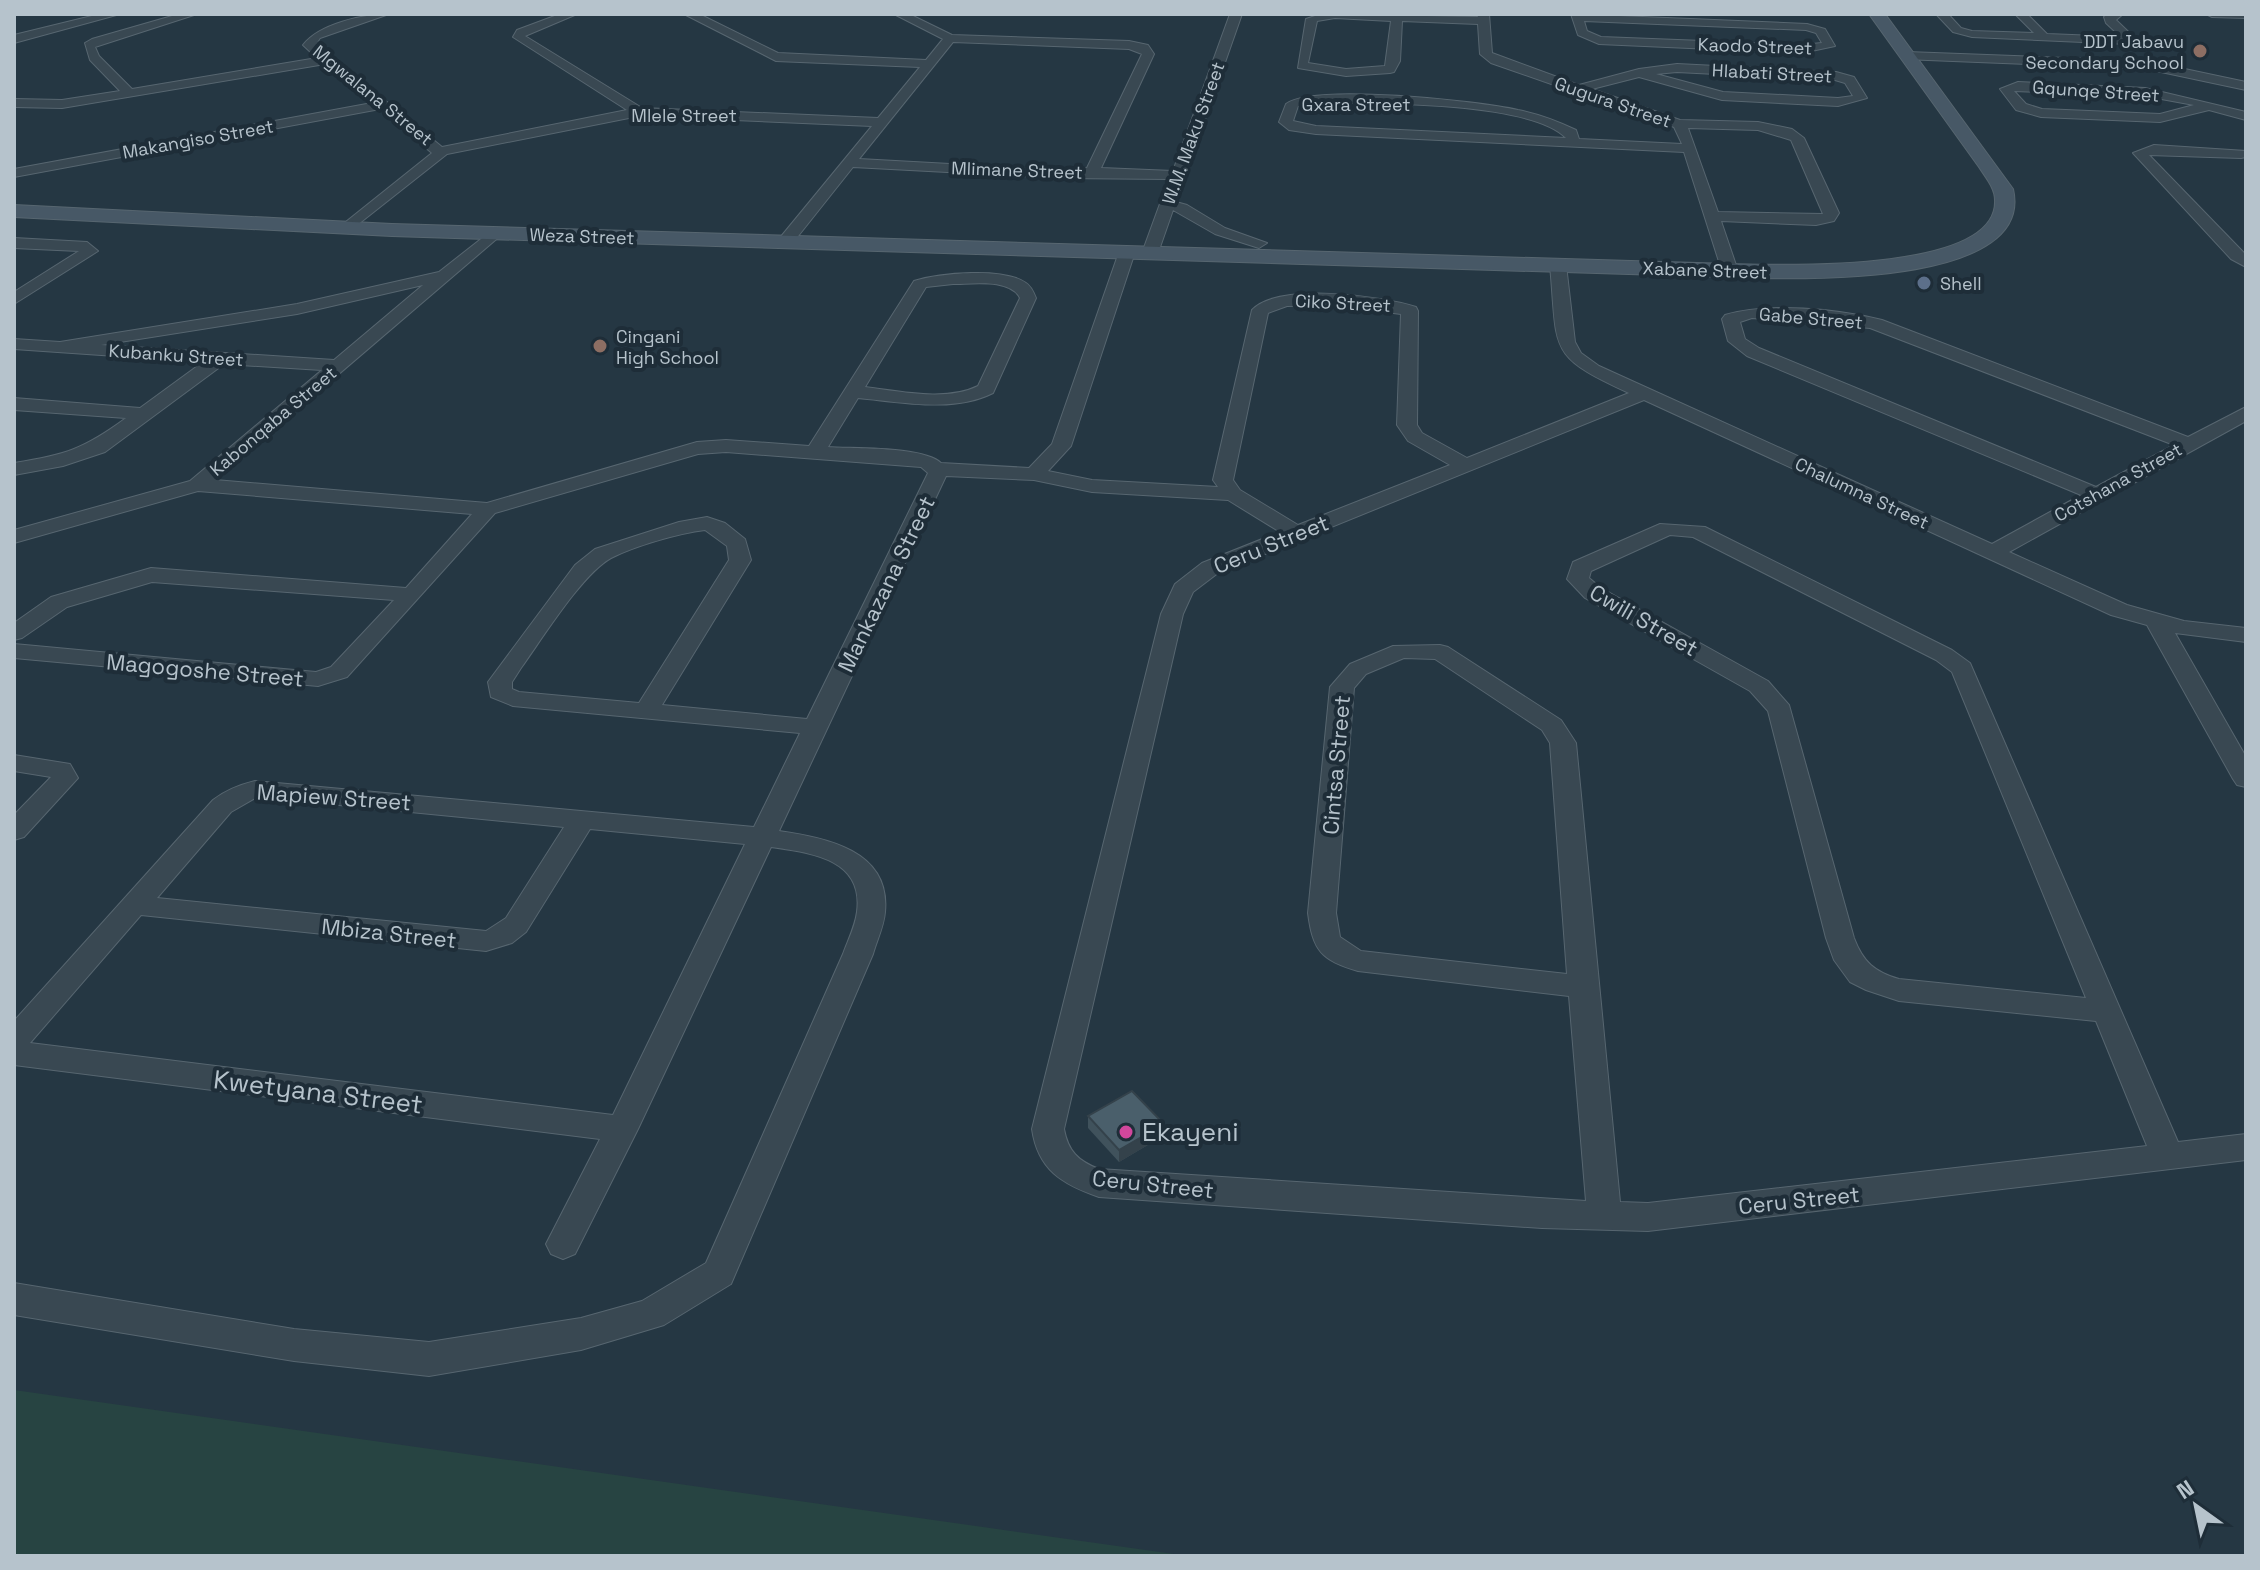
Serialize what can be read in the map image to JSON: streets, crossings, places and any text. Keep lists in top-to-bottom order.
{
  "streets": {
    "street": [
      "Kaodo Street",
      "Hlabati Street",
      "Gqunqe Street",
      "Mgwalana Street",
      "Gugura Street",
      "Gxara Street",
      "Mlele Street",
      "W.M. Maku Street",
      "Makangiso Street",
      "Mlimane Street",
      "Weza Street",
      "Xabane Street",
      "Ciko Street",
      "Gabe Street",
      "Kubanku Street",
      "Kabonqaba Street",
      "Cotshana Street",
      "Chalumna Street",
      "Ceru Street",
      "Mankazana Street",
      "Cwili Street",
      "Magogoshe Street",
      "Cintsa Street",
      "Mapiew Street",
      "Mbiza Street",
      "Kwetyana Street"
    ]
  },
  "crossings": [
    ["Hlabati Street", "Gugura Street"],
    ["Mgwalana Street", "Mlele Street"],
    ["Mgwalana Street", "Makangiso Street"],
    ["Mgwalana Street", "Weza Street"],
    ["Gugura Street", "Gxara Street"],
    ["Gugura Street", "Xabane Street"],
    ["W.M. Maku Street", "Weza Street"],
    ["W.M. Maku Street", "Xabane Street"],
    ["Weza Street", "Xabane Street"],
    ["Weza Street", "Kabonqaba Street"],
    ["Xabane Street", "Chalumna Street"],
    ["Ciko Street", "Ceru Street"],
    ["Gabe Street", "Cotshana Street"],
    ["Kubanku Street", "Kabonqaba Street"],
    ["Kabonqaba Street", "Mankazana Street"],
    ["Cotshana Street", "Chalumna Street"],
    ["Chalumna Street", "Ceru Street"],
    ["Ceru Street", "Cwili Street"],
    ["Ceru Street", "Cintsa Street"],
    ["Mankazana Street", "Magogoshe Street"],
    ["Mankazana Street", "Mapiew Street"],
    ["Mankazana Street", "Kwetyana Street"],
    ["Mapiew Street", "Mbiza Street"]
  ],
  "places": [
    "DDT Jabavu Secondary School",
    "Shell",
    "Cingani High School",
    "Ekayeni"
  ],
  "north": "top left"
}
